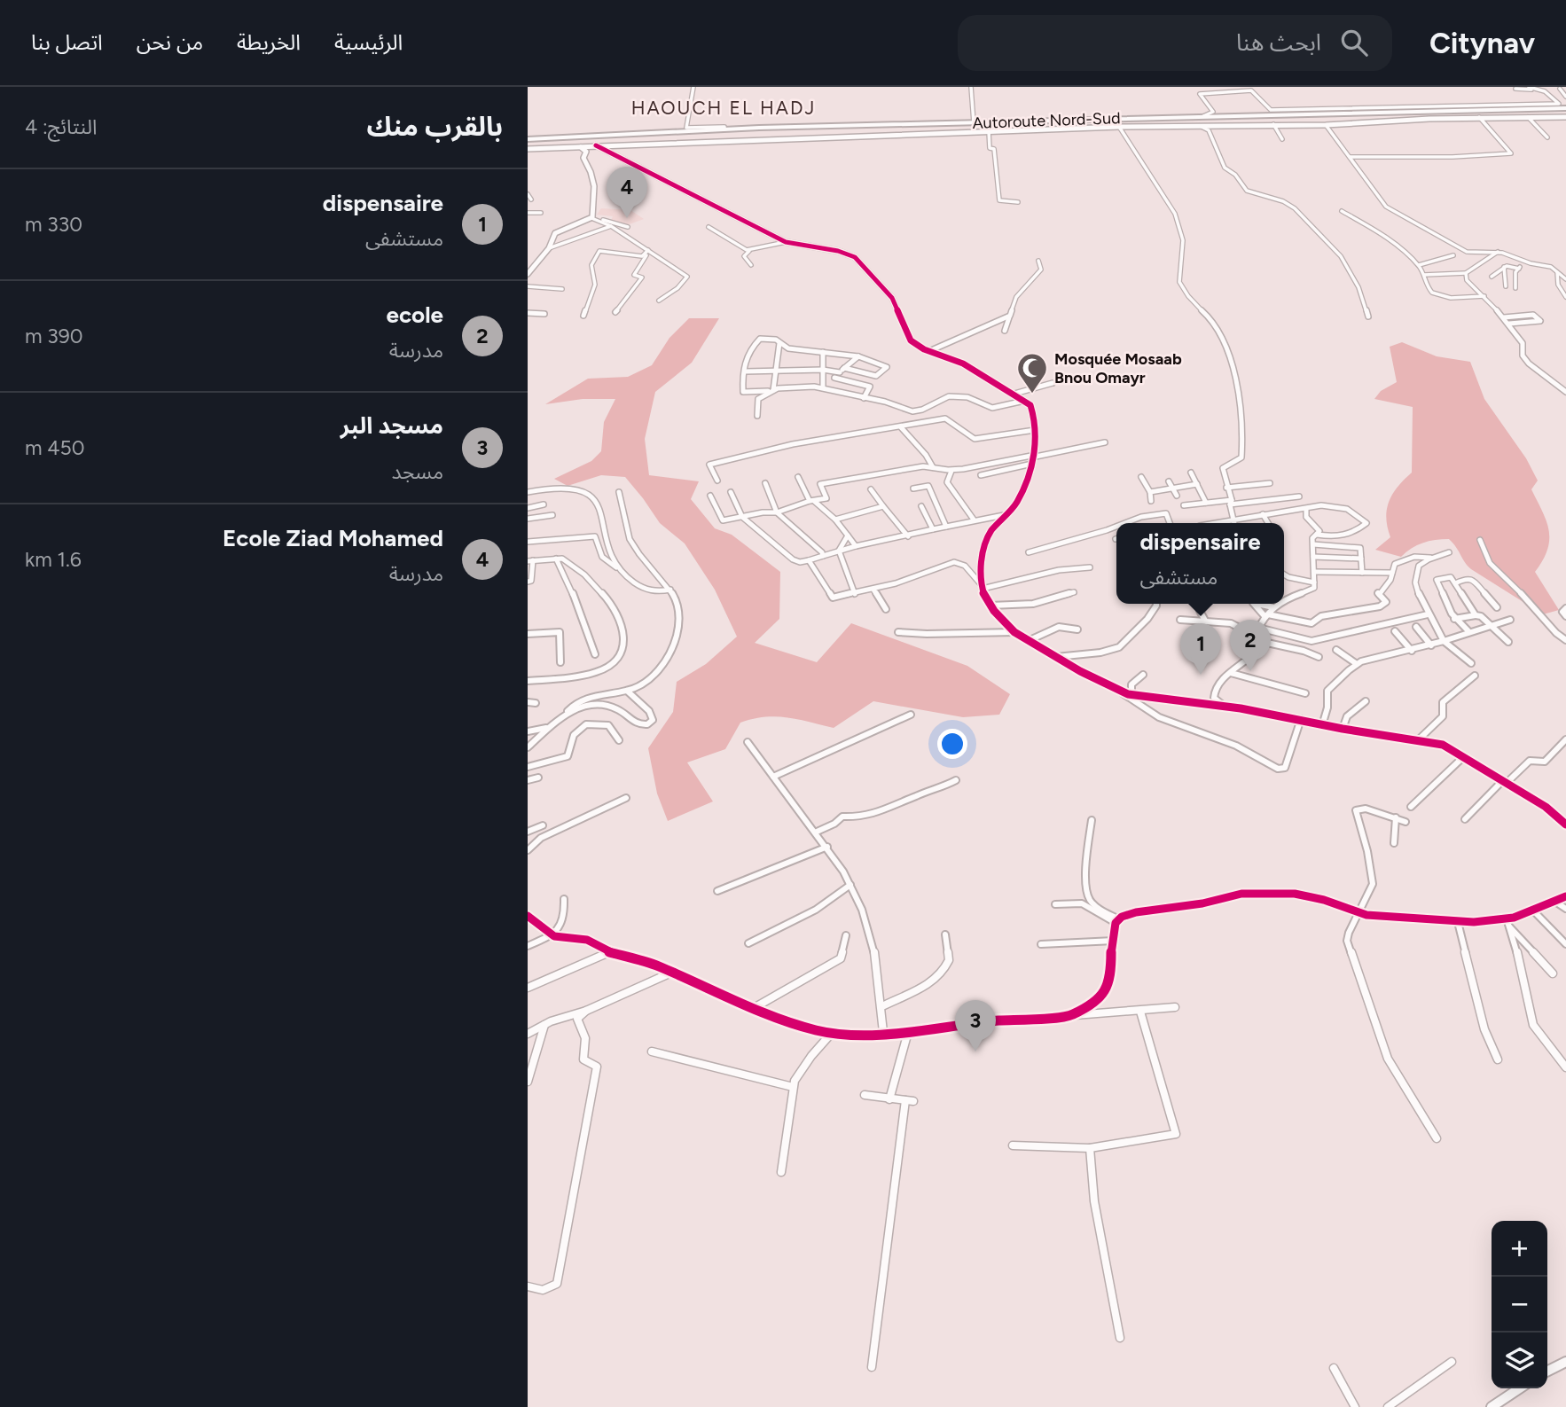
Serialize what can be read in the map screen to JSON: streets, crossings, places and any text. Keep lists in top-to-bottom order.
{
  "streets": {
    "highway": ["Autoroute Nord-Sud"]
  },
  "districts": ["HAOUCH EL HADJ"],
  "places": {
    "mosque": ["Mosquée Mosaab Bnou Omayr"]
  },
  "page": {
    "header": "Citynav",
    "search": "ابحث هنا",
    "nav": [
      "الرئيسية",
      "الخريطة",
      "من نحن",
      "اتصل بنا"
    ],
    "heading": ["بالقرب منك", "النتائج: 4"],
    "pins": [
      "4",
      "2",
      "1",
      "3"
    ],
    "list": [
      {
        "mark": "1",
        "name": "dispensaire",
        "note": "مستشفى",
        "value": "330 m"
      },
      {
        "mark": "2",
        "name": "ecole",
        "note": "مدرسة",
        "value": "390 m"
      },
      {
        "mark": "3",
        "name": "مسجد البر",
        "note": "مسجد",
        "value": "450 m"
      },
      {
        "mark": "4",
        "name": "Ecole Ziad Mohamed",
        "note": "مدرسة",
        "value": "1.6 km"
      }
    ],
    "popup": ["dispensaire", "مستشفى"],
    "map_buttons": ["+", "−"]
  }
}
